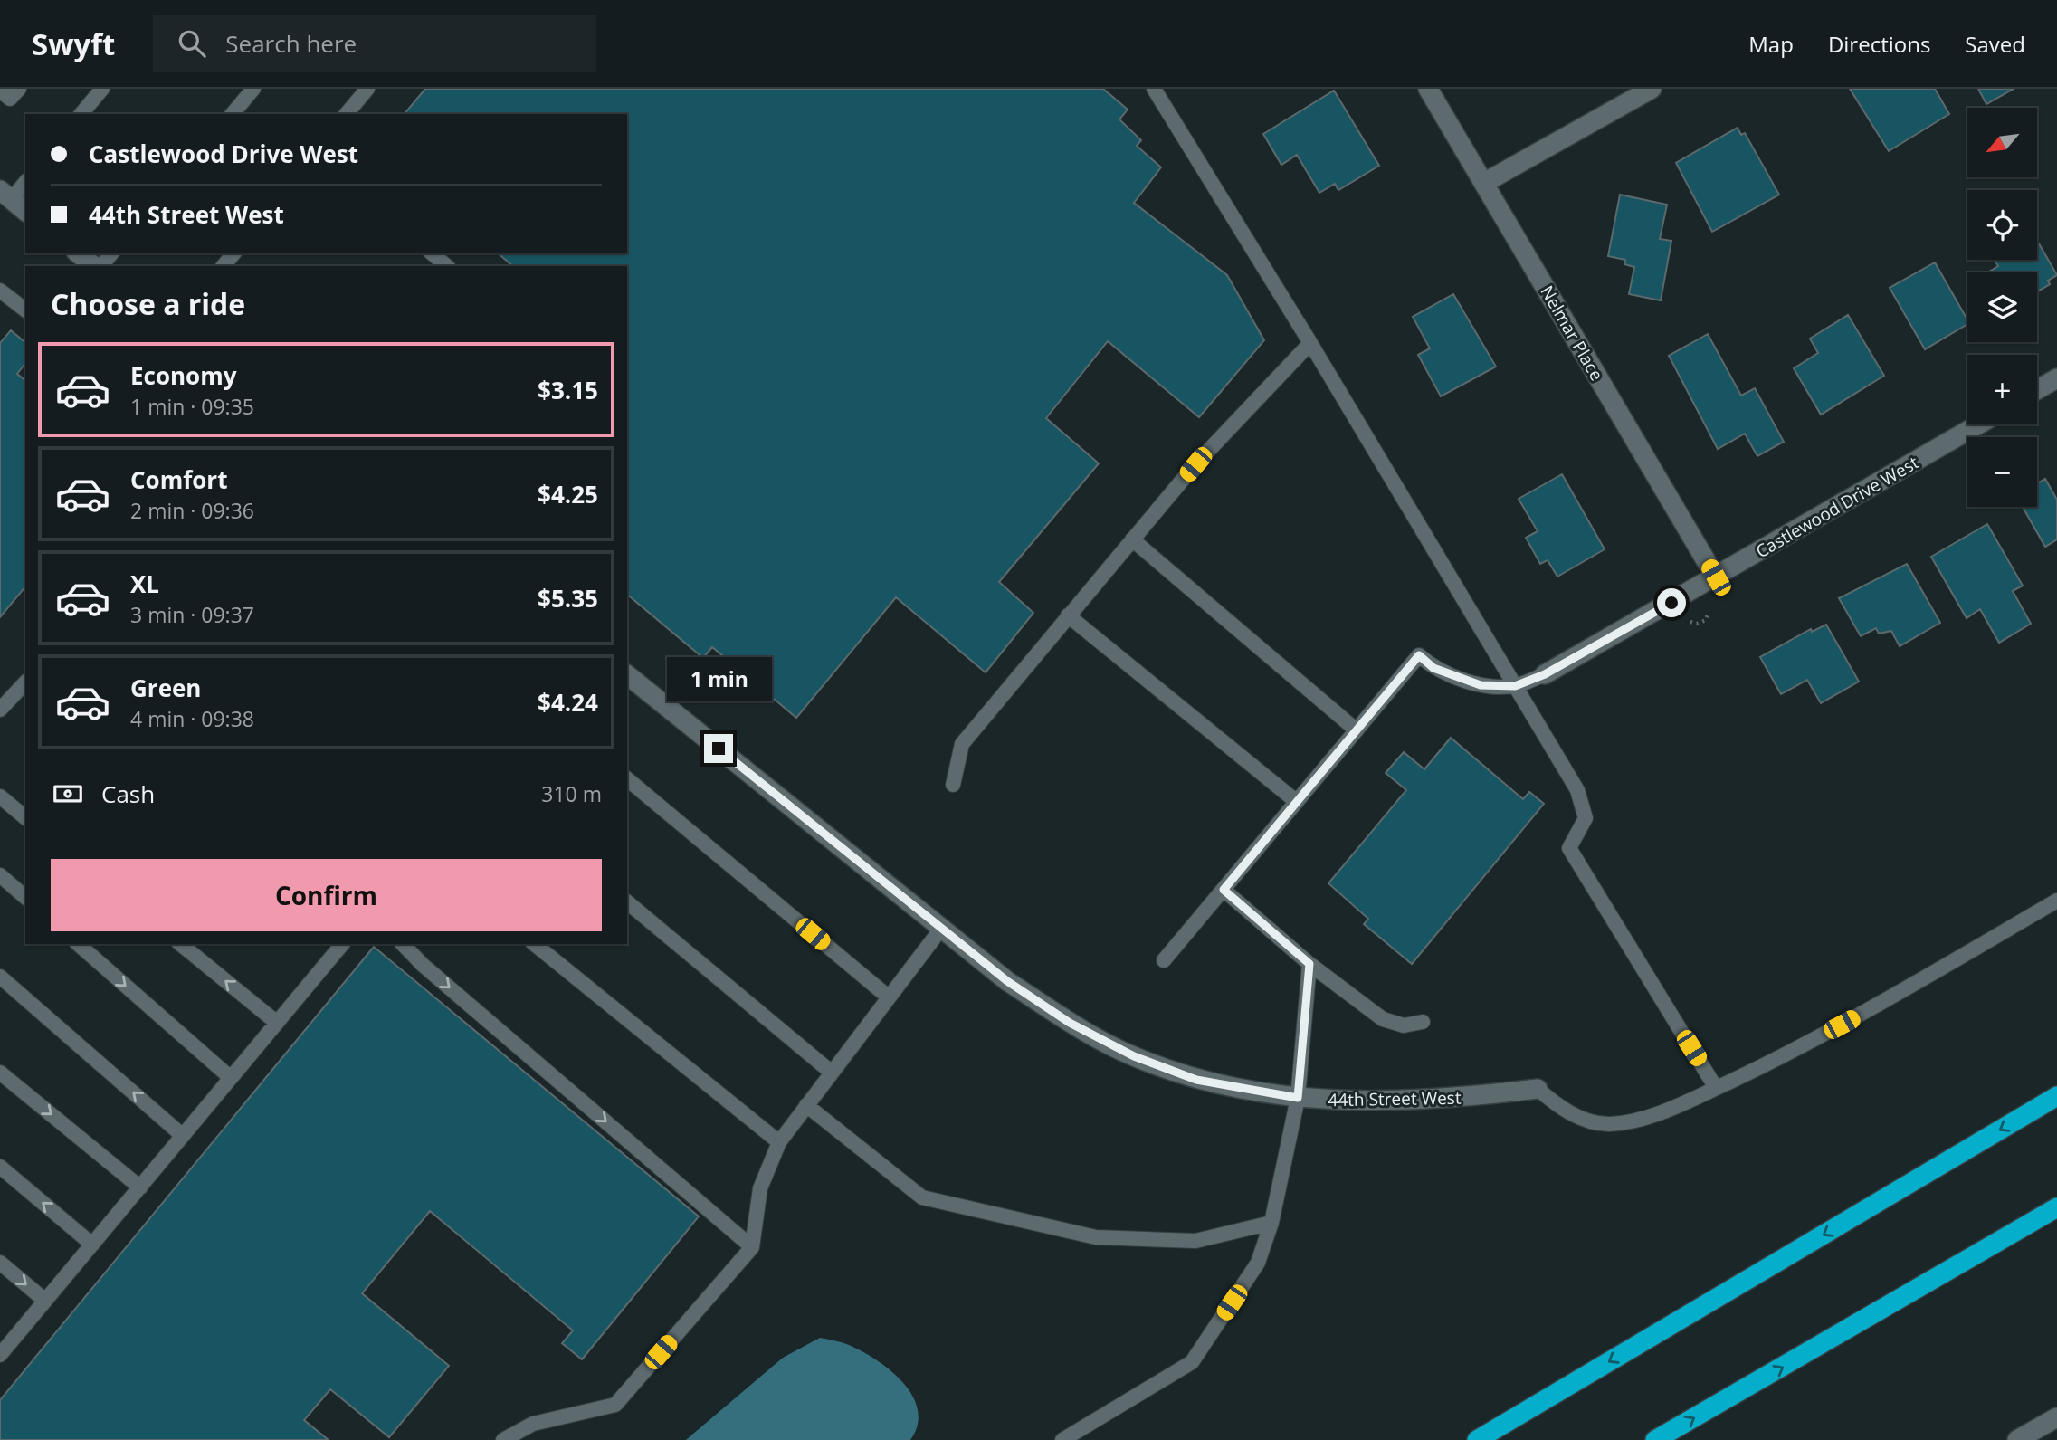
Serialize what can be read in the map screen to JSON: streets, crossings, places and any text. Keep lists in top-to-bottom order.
{
  "streets": {
    "street": ["Nelmar Place", "Castlewood Drive West", "44th Street West"]
  },
  "crossings": [
    ["Nelmar Place", "Castlewood Drive West"]
  ],
  "north": "bottom left",
  "page": {
    "header": "Swyft",
    "search": "Search here",
    "nav": ["Map", "Directions", "Saved"],
    "map_buttons": ["+", "−"],
    "banner": ["Castlewood Drive West", "44th Street West"],
    "heading": "Choose a ride",
    "list": [
      {
        "name": "Economy",
        "note": "1 min · 09:35",
        "value": "$3.15"
      },
      {
        "name": "Comfort",
        "note": "2 min · 09:36",
        "value": "$4.25"
      },
      {
        "name": "XL",
        "note": "3 min · 09:37",
        "value": "$5.35"
      },
      {
        "name": "Green",
        "note": "4 min · 09:38",
        "value": "$4.24"
      }
    ],
    "bubble": "1 min",
    "pay": ["Cash", "310 m"],
    "buttons": "Confirm"
  }
}
